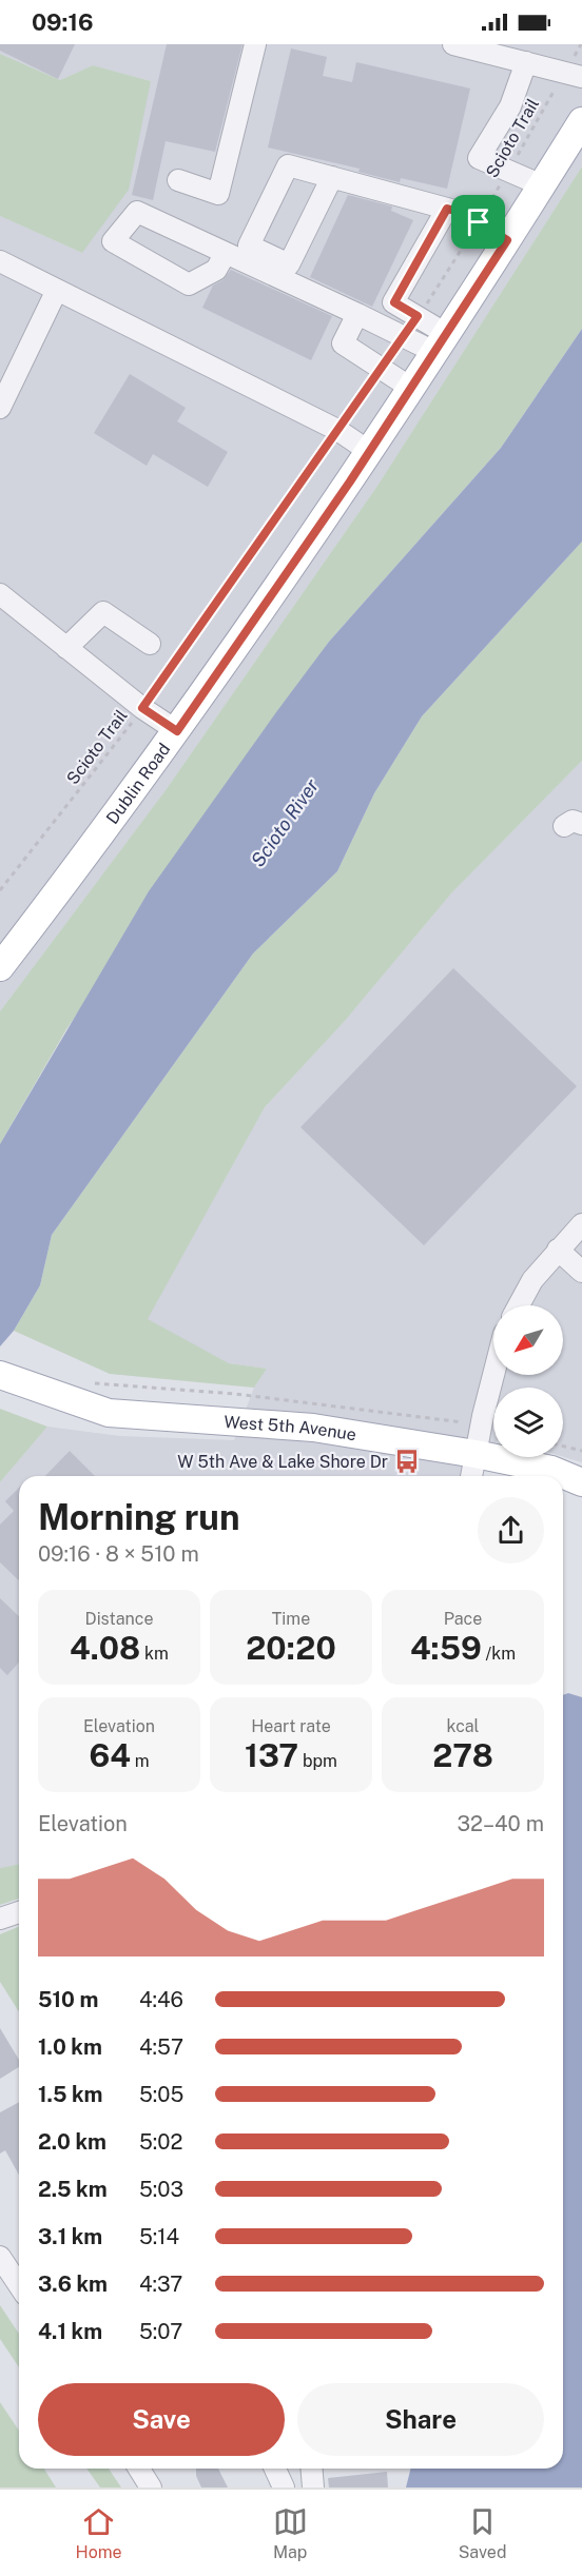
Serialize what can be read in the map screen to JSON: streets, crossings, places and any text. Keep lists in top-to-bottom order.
{
  "streets": {
    "main road": ["Dublin Road", "West 5th Avenue"],
    "path": ["Scioto Trail"]
  },
  "water": ["Scioto River"],
  "places": {
    "bus stop": ["W 5th Ave & Lake Shore Dr"]
  },
  "north": "bottom left",
  "page": {
    "status": "09:16",
    "heading": ["Morning run", "09:16 · 8 × 510 m"],
    "stats": [
      ["Distance", "4.08 km"],
      ["Time", "20:20"],
      ["Pace", "4:59 /km"],
      ["Elevation", "64 m"],
      ["Heart rate", "137 bpm"],
      ["kcal", "278"]
    ],
    "chart": ["Elevation", "32–40 m"],
    "list": [
      {
        "name": "510 m",
        "note": "4:46"
      },
      {
        "name": "1.0 km",
        "note": "4:57"
      },
      {
        "name": "1.5 km",
        "note": "5:05"
      },
      {
        "name": "2.0 km",
        "note": "5:02"
      },
      {
        "name": "2.5 km",
        "note": "5:03"
      },
      {
        "name": "3.1 km",
        "note": "5:14"
      },
      {
        "name": "3.6 km",
        "note": "4:37"
      },
      {
        "name": "4.1 km",
        "note": "5:07"
      }
    ],
    "buttons": ["Save", "Share"],
    "tabs": ["Home", "Map", "Saved"]
  }
}
